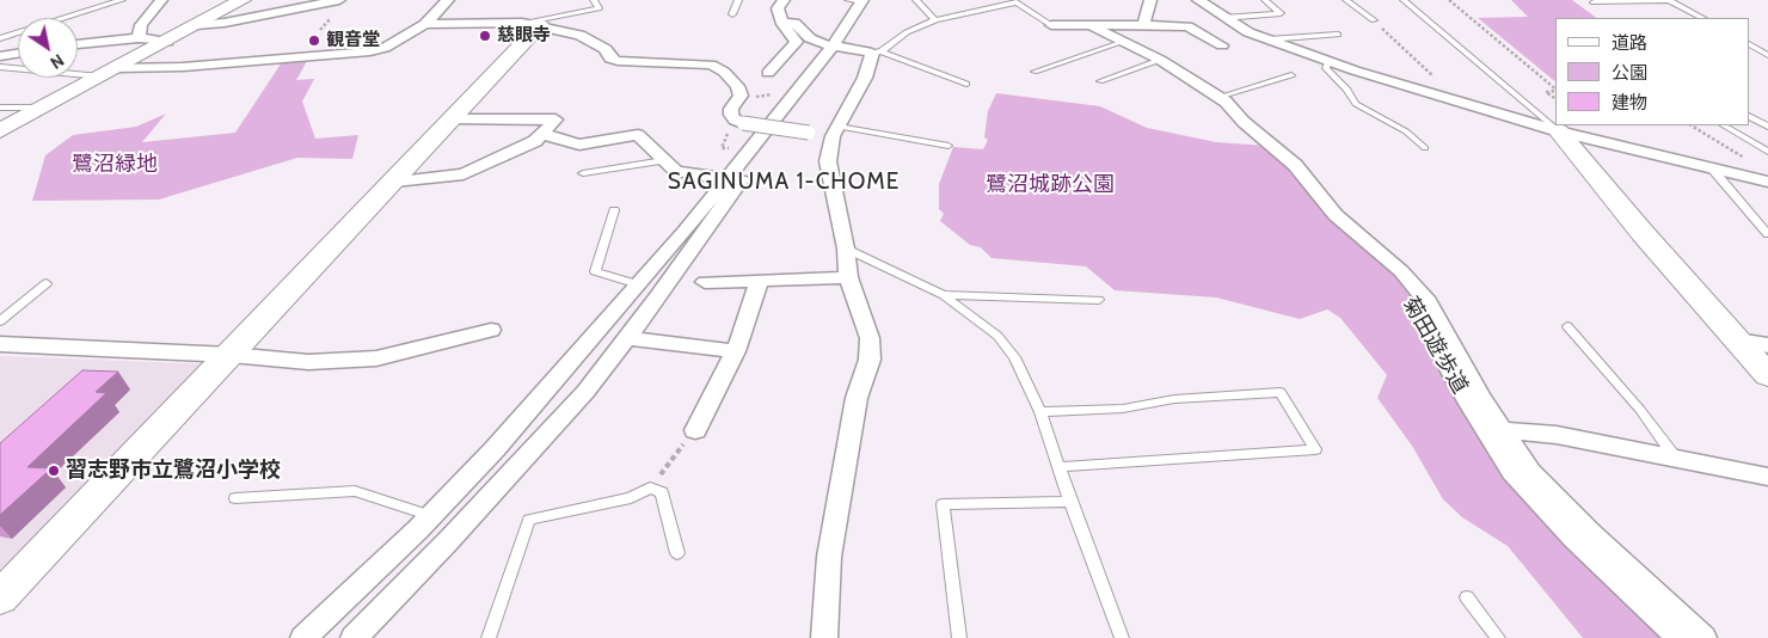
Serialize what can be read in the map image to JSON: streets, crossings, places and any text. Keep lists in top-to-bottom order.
{
  "streets": {
    "street": ["菊田遊歩道"]
  },
  "districts": ["SAGINUMA 1-CHOME"],
  "parks": ["鷺沼緑地", "鷺沼城跡公園"],
  "places": ["慈眼寺", "観音堂", "習志野市立鷺沼小学校"],
  "legend": ["道路", "公園", "建物"],
  "north": "bottom right"
}
